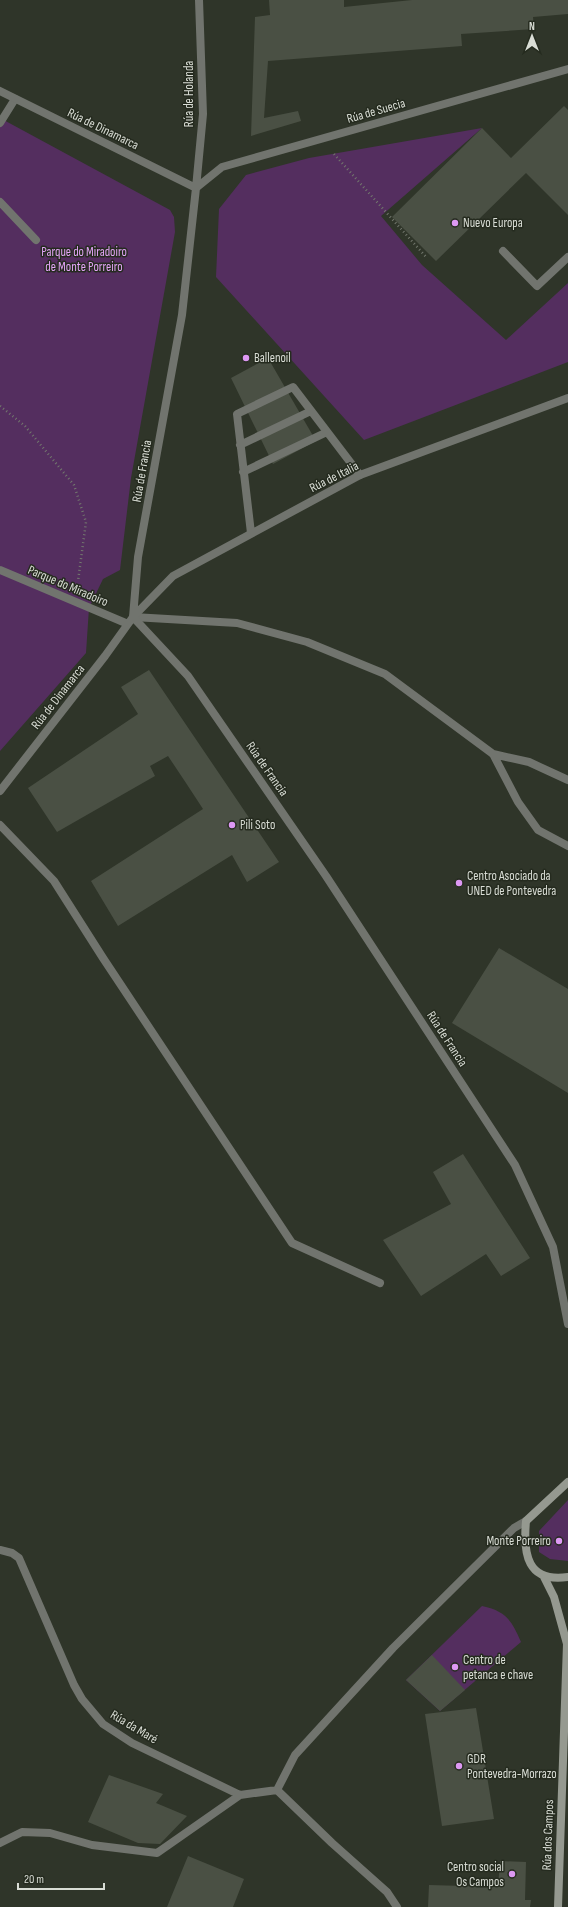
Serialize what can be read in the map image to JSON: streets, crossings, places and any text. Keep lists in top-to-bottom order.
{
  "streets": {
    "street": [
      "Rúa de Holanda",
      "Rúa de Suecia",
      "Rúa de Dinamarca",
      "Rúa de Francia",
      "Rúa de Italia",
      "Parque do Miradoiro",
      "Rúa da Maré",
      "Rúa dos Campos"
    ]
  },
  "crossings": [
    ["Rúa de Holanda", "Rúa de Suecia"],
    ["Rúa de Holanda", "Rúa de Dinamarca"],
    ["Rúa de Holanda", "Rúa de Francia"],
    ["Rúa de Suecia", "Rúa de Dinamarca"],
    ["Rúa de Suecia", "Rúa de Francia"],
    ["Rúa de Dinamarca", "Rúa de Francia"],
    ["Rúa de Dinamarca", "Rúa de Italia"],
    ["Rúa de Dinamarca", "Parque do Miradoiro"],
    ["Rúa de Francia", "Rúa de Italia"]
  ],
  "parks": ["Parque do Miradoiro de Monte Porreiro"],
  "places": [
    "Nuevo Europa",
    "Ballenoil",
    "Pili Soto",
    "Centro Asociado da UNED de Pontevedra",
    "Monte Porreiro",
    "Centro de petanca e chave",
    "GDR Pontevedra-Morrazo",
    "Centro social Os Campos"
  ],
  "scale_bar": "20 m",
  "north": "top"
}
